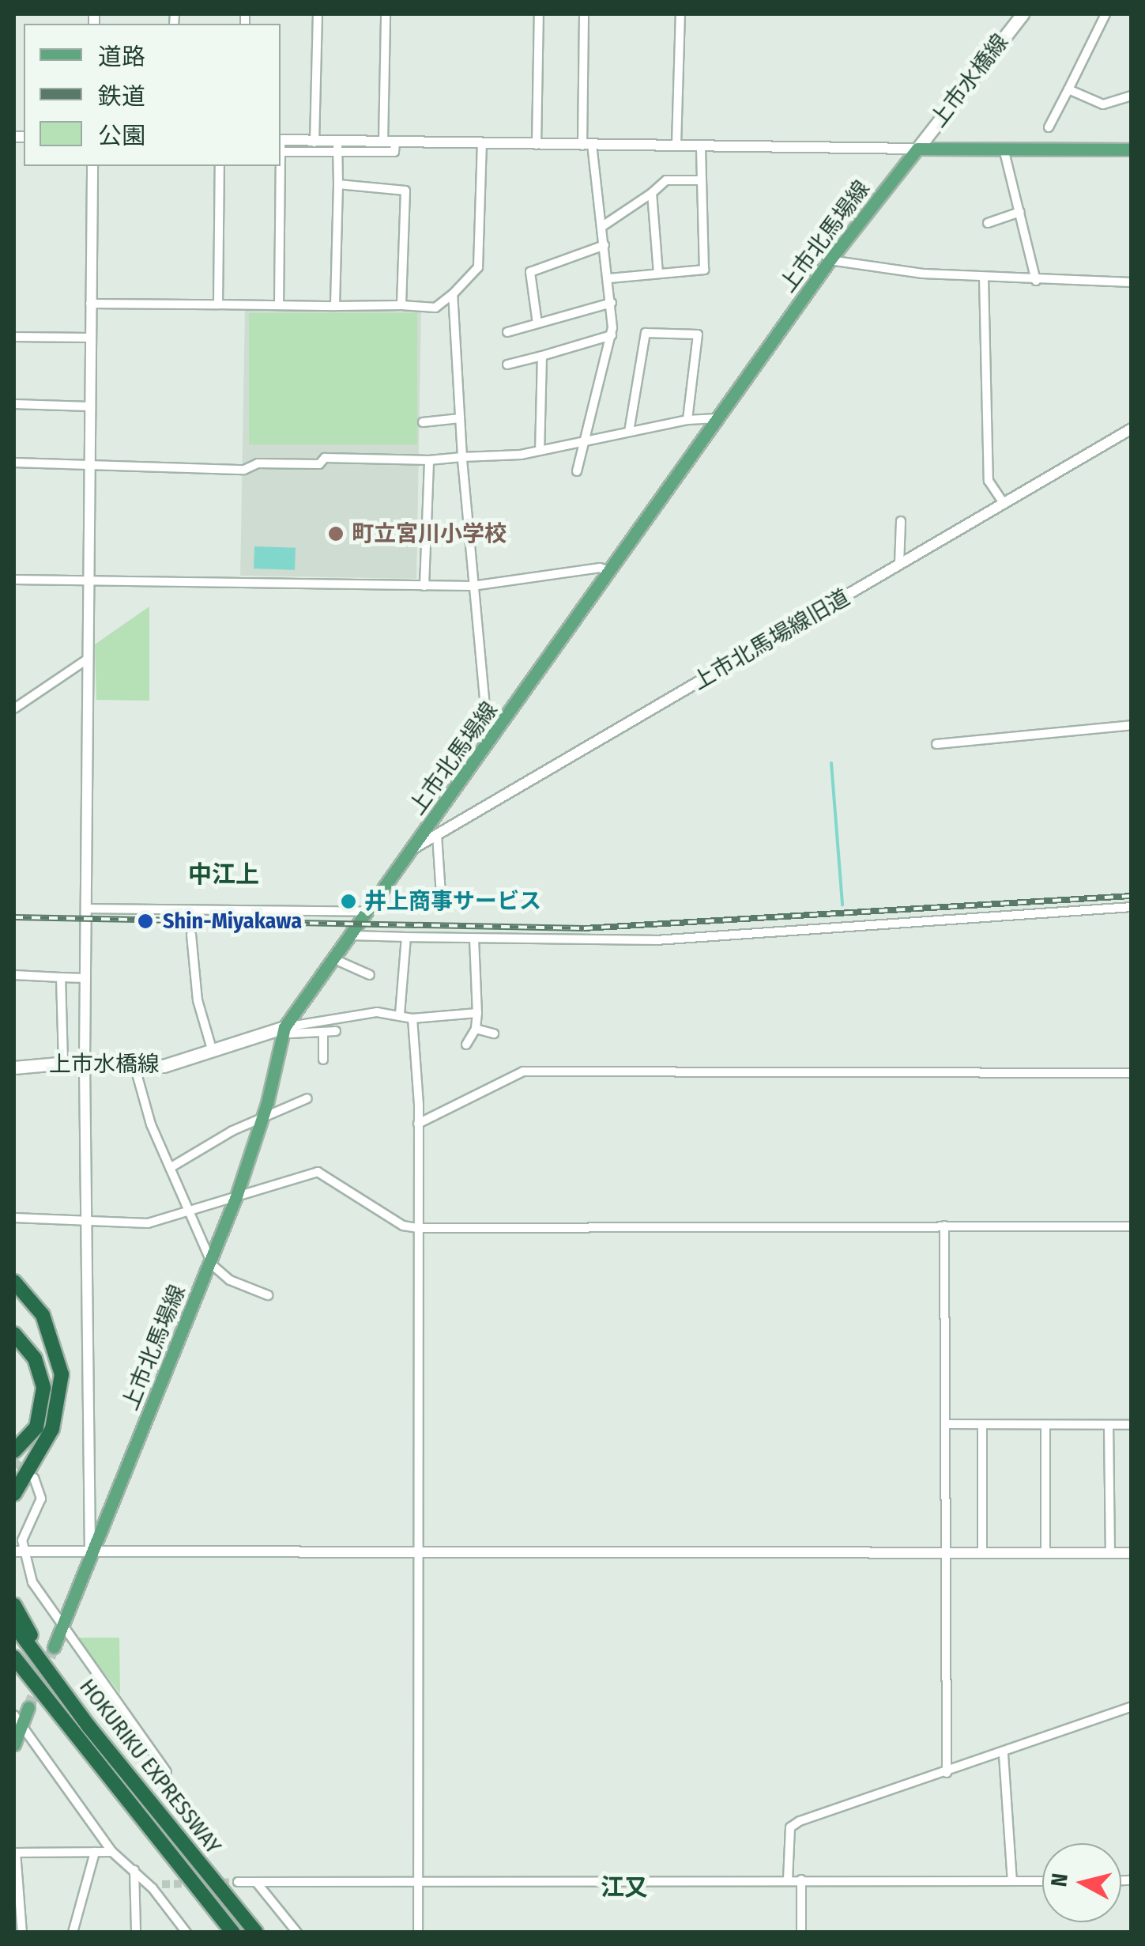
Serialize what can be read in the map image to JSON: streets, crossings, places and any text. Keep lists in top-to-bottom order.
{
  "streets": {
    "highway": ["HOKURIKU EXPRESSWAY"],
    "main road": ["上市水橋線", "上市北馬場線"],
    "street": ["上市北馬場線旧道"]
  },
  "crossings": [
    ["上市水橋線", "上市北馬場線"],
    ["上市北馬場線", "上市北馬場線旧道"]
  ],
  "districts": ["中江上", "江又"],
  "places": ["町立宮川小学校", "井上商事サービス", "Shin-Miyakawa"],
  "legend": ["道路", "鉄道", "公園"],
  "north": "left"
}
